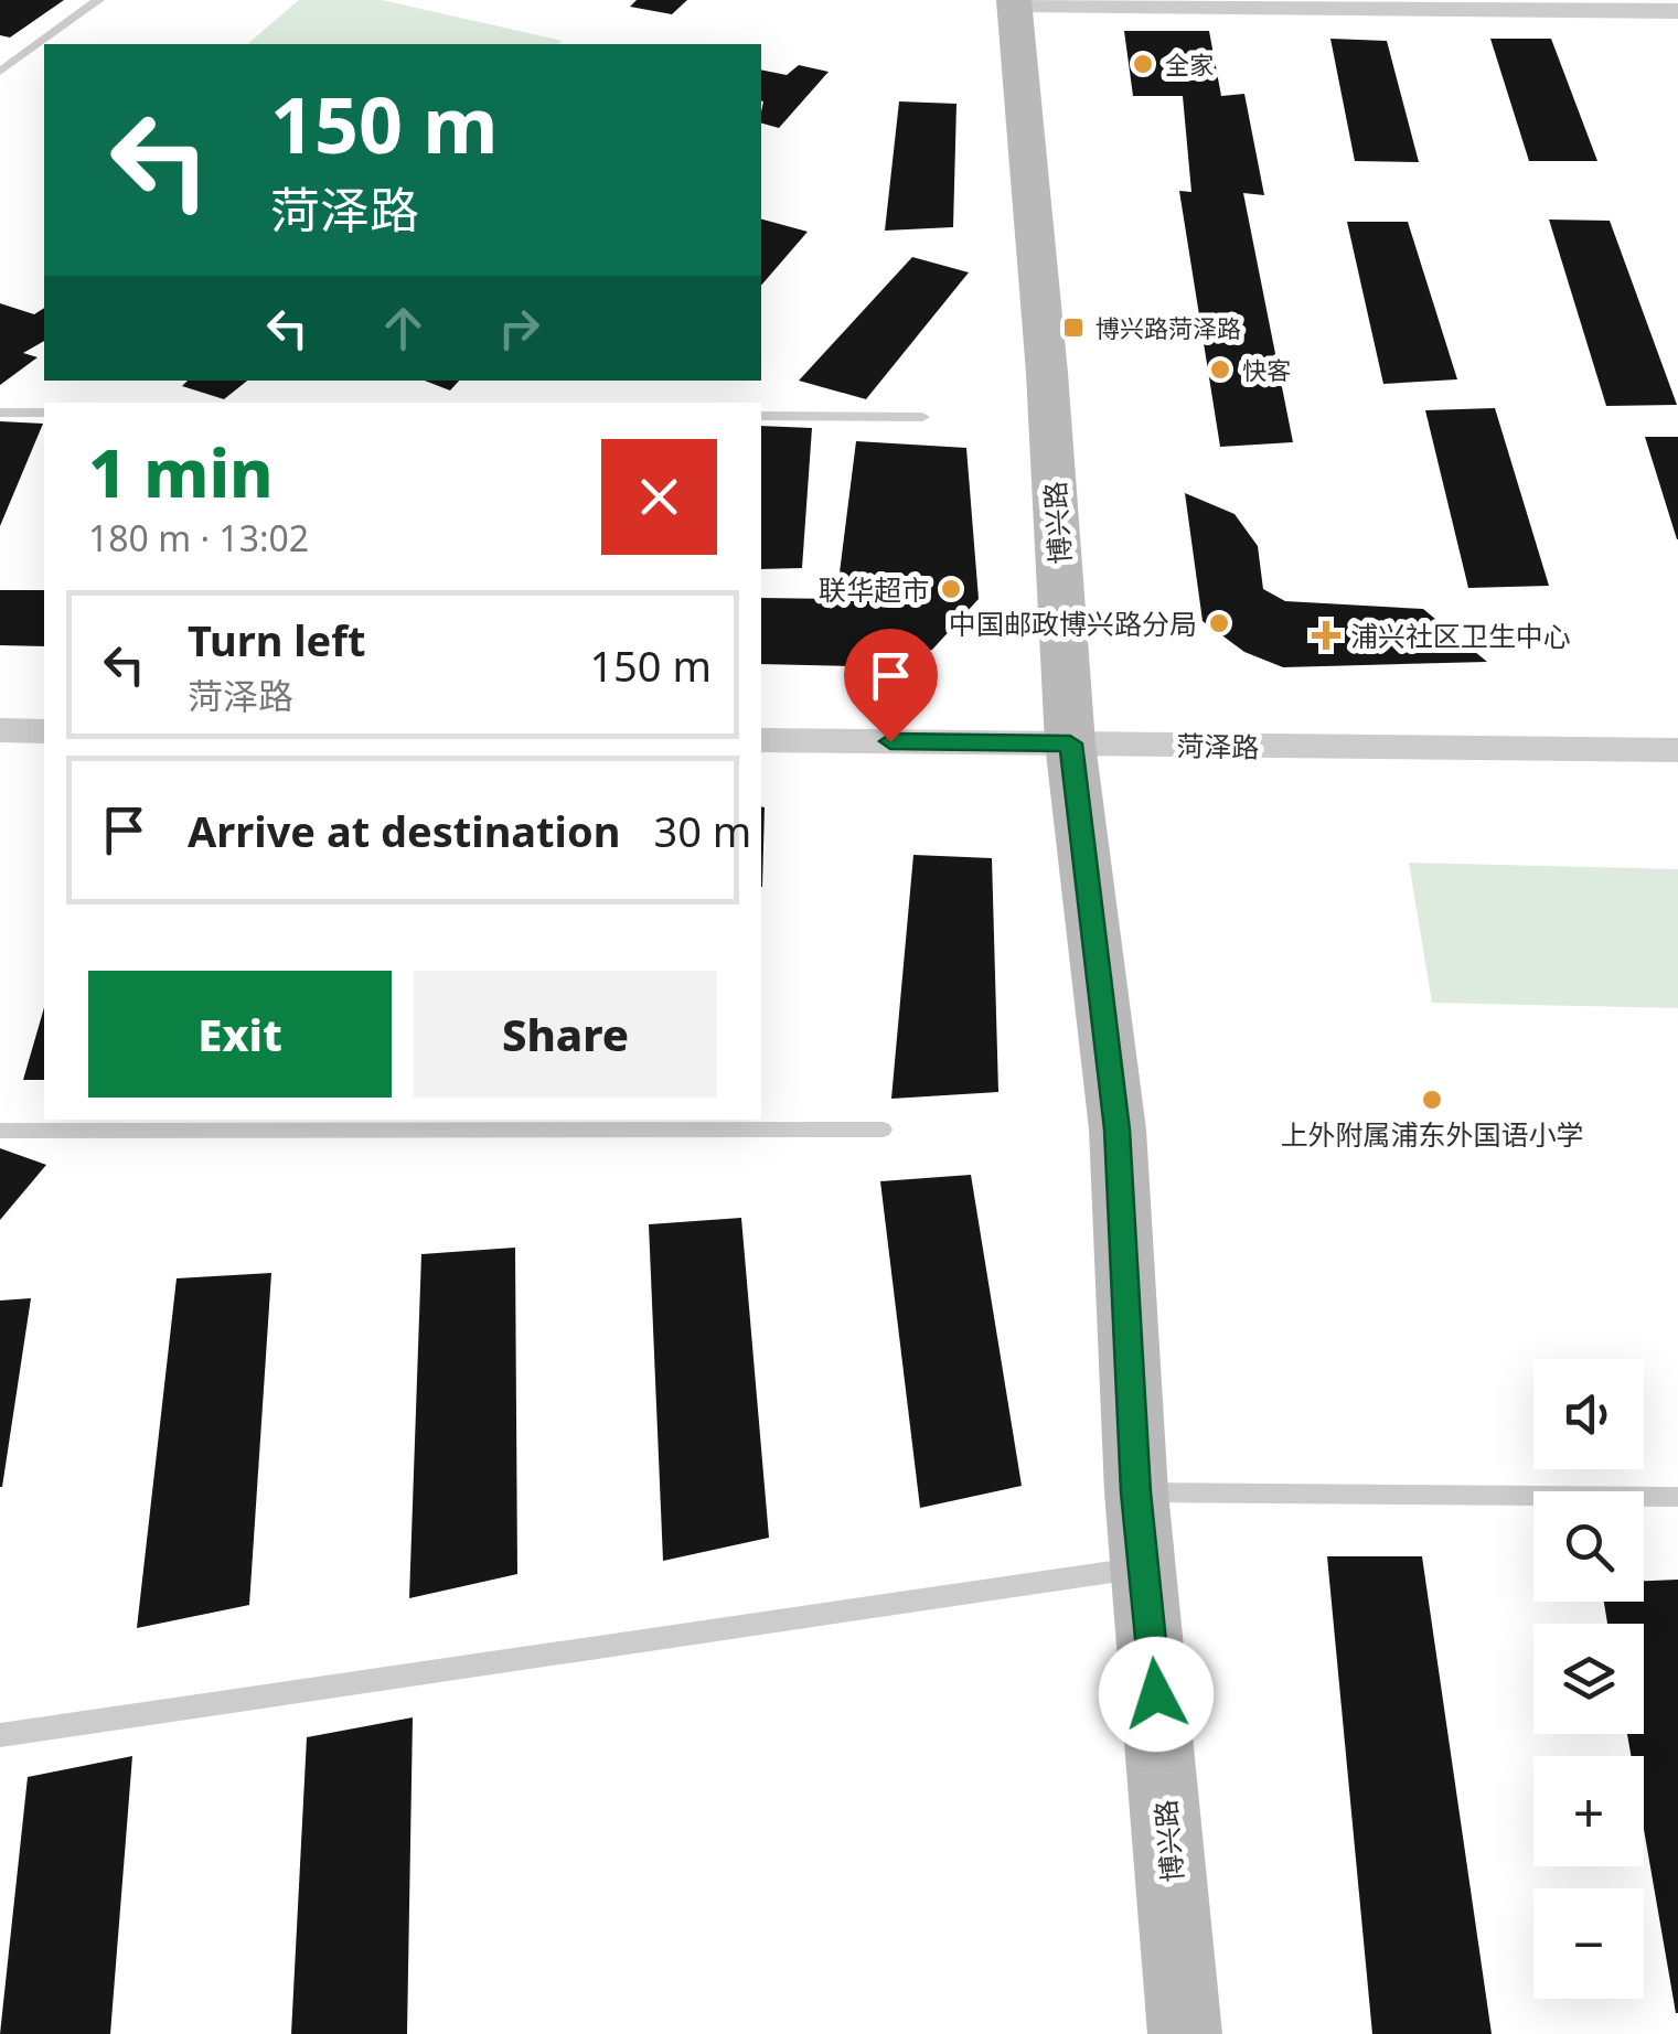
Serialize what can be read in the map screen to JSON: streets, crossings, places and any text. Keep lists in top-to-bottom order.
{
  "streets": {
    "street": ["博兴路", "菏泽路"]
  },
  "crossings": [
    ["博兴路", "菏泽路"]
  ],
  "places": {
    "other": [
      "全家",
      "快客",
      "联华超市",
      "中国邮政博兴路分局",
      "上外附属浦东外国语小学"
    ],
    "transit": ["博兴路菏泽路"],
    "health": ["浦兴社区卫生中心"]
  },
  "page": {
    "turn": ["150 m", "菏泽路"],
    "heading": ["1 min", "180 m · 13:02"],
    "list": [
      {
        "name": "Turn left",
        "note": "菏泽路",
        "value": "150 m"
      },
      {
        "name": "Arrive at destination",
        "value": "30 m"
      }
    ],
    "buttons": ["Exit", "Share"],
    "map_buttons": ["+", "−"]
  }
}
